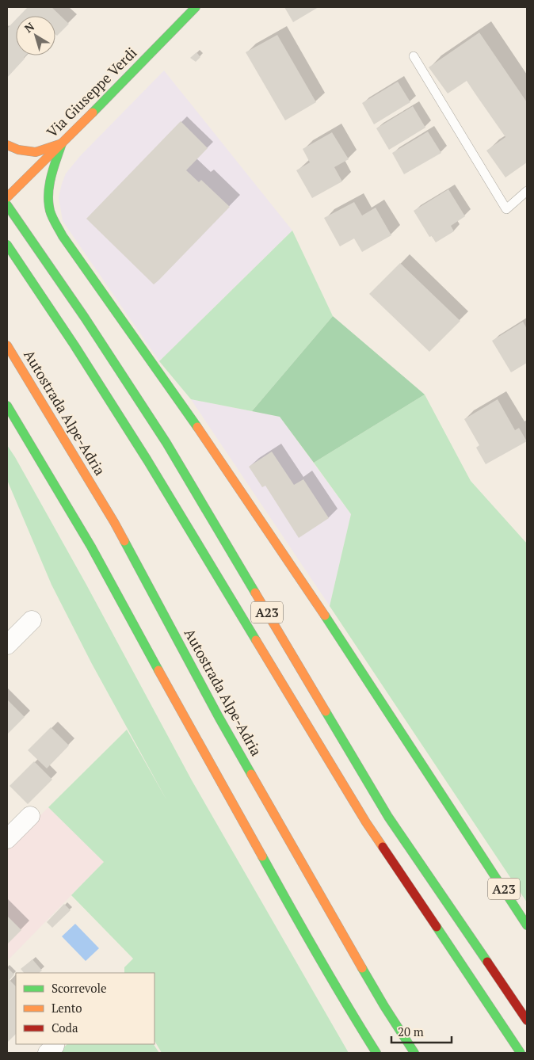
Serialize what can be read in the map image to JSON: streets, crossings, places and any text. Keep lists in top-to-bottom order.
{
  "streets": {
    "main road": ["Via Giuseppe Verdi", "Autostrada Alpe-Adria", "A23"]
  },
  "crossings": [
    ["Via Giuseppe Verdi", "A23"]
  ],
  "legend": ["Scorrevole", "Lento", "Coda"],
  "scale_bar": "20 m",
  "north": "top left"
}
